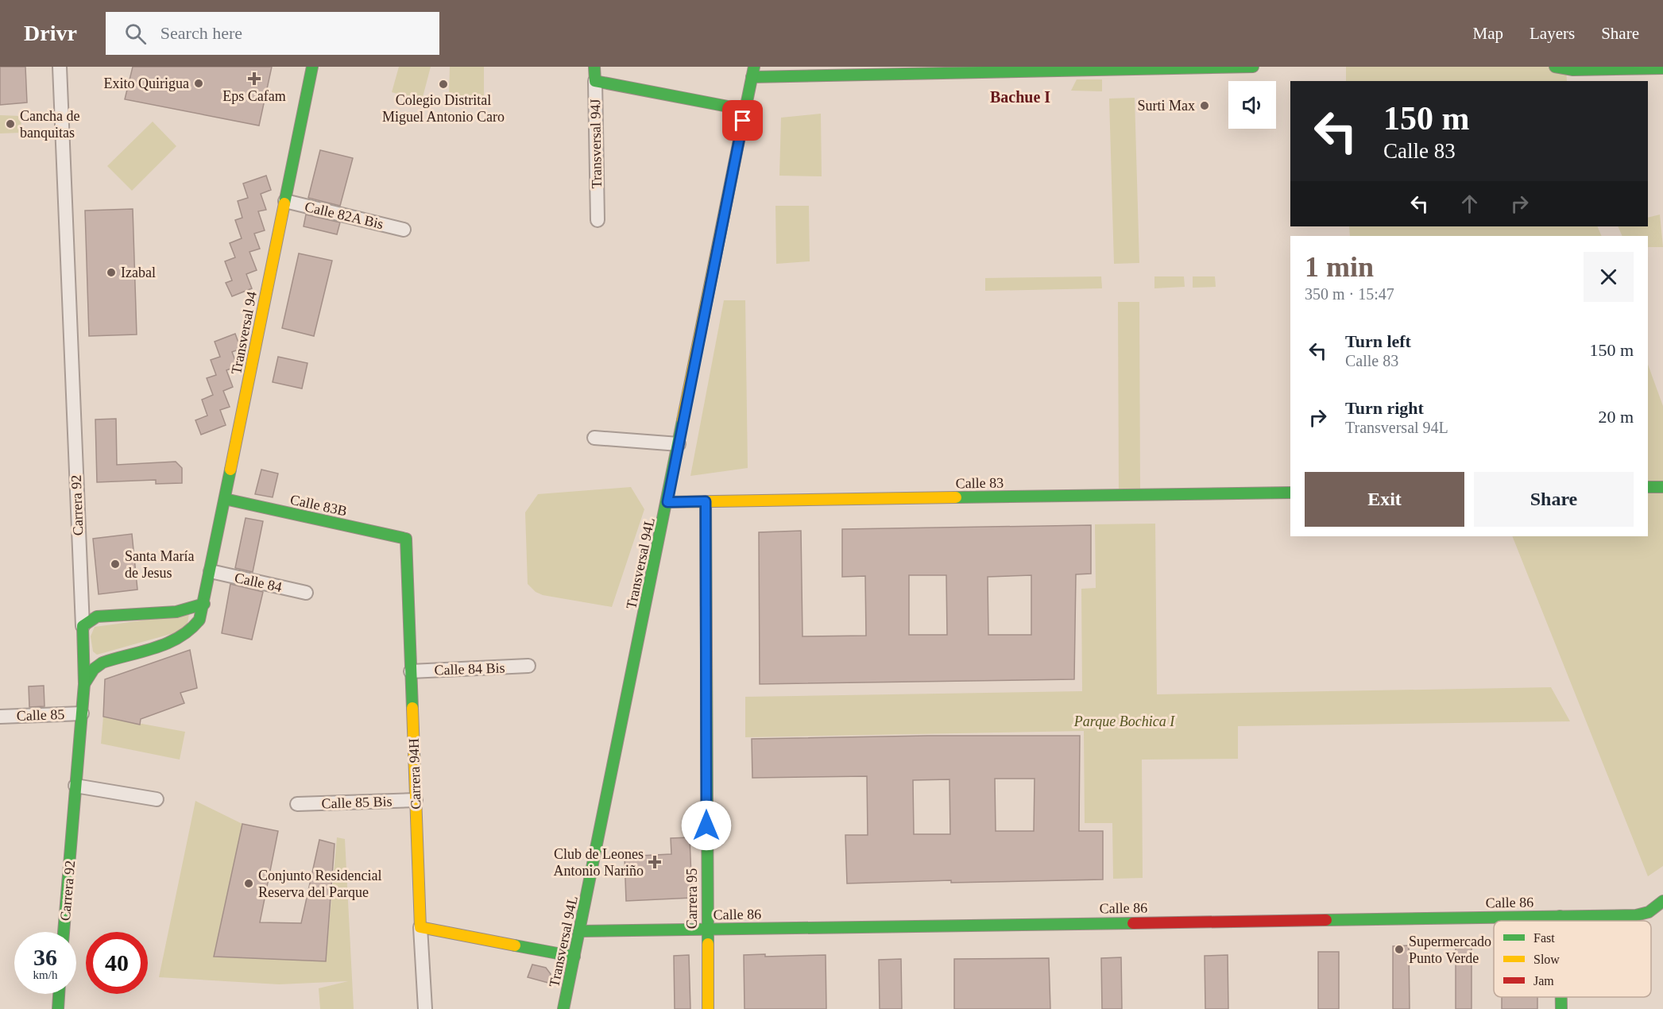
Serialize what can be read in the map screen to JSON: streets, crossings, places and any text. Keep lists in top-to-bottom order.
{
  "streets": {
    "street": [
      "Transversal 94J",
      "Calle 82A Bis",
      "Transversal 94",
      "Calle 83",
      "Carrera 92",
      "Calle 83B",
      "Transversal 94L",
      "Calle 84",
      "Calle 84 Bis",
      "Calle 85",
      "Carrera 94H",
      "Calle 85 Bis",
      "Carrera 95",
      "Calle 86"
    ]
  },
  "crossings": [
    ["Calle 82A Bis", "Transversal 94"],
    ["Transversal 94", "Carrera 92"],
    ["Transversal 94", "Calle 83B"],
    ["Transversal 94", "Calle 84"],
    ["Calle 83", "Transversal 94L"],
    ["Calle 83", "Carrera 95"],
    ["Carrera 92", "Calle 85"],
    ["Calle 83B", "Carrera 94H"],
    ["Transversal 94L", "Calle 86"],
    ["Calle 84 Bis", "Carrera 94H"],
    ["Carrera 94H", "Calle 85 Bis"],
    ["Carrera 95", "Calle 86"]
  ],
  "districts": ["Bachue I"],
  "parks": ["Parque Bochica I"],
  "places": {
    "health": ["Eps Cafam", "Club de Leones Antonio Nariño"],
    "other": [
      "Exito Quirigua",
      "Colegio Distrital Miguel Antonio Caro",
      "Surti Max",
      "Cancha de banquitas",
      "Izabal",
      "Santa María de Jesus",
      "Conjunto Residencial Reserva del Parque",
      "Supermercado Punto Verde"
    ]
  },
  "legend": ["Fast", "Slow", "Jam"],
  "page": {
    "header": "Drivr",
    "search": "Search here",
    "nav": ["Map", "Layers", "Share"],
    "turn": ["150 m", "Calle 83"],
    "heading": ["1 min", "350 m · 15:47"],
    "list": [
      {
        "name": "Turn left",
        "note": "Calle 83",
        "value": "150 m"
      },
      {
        "name": "Turn right",
        "note": "Transversal 94L",
        "value": "20 m"
      }
    ],
    "buttons": ["Exit", "Share"],
    "speed": "36 km/h",
    "limit": "40"
  }
}
